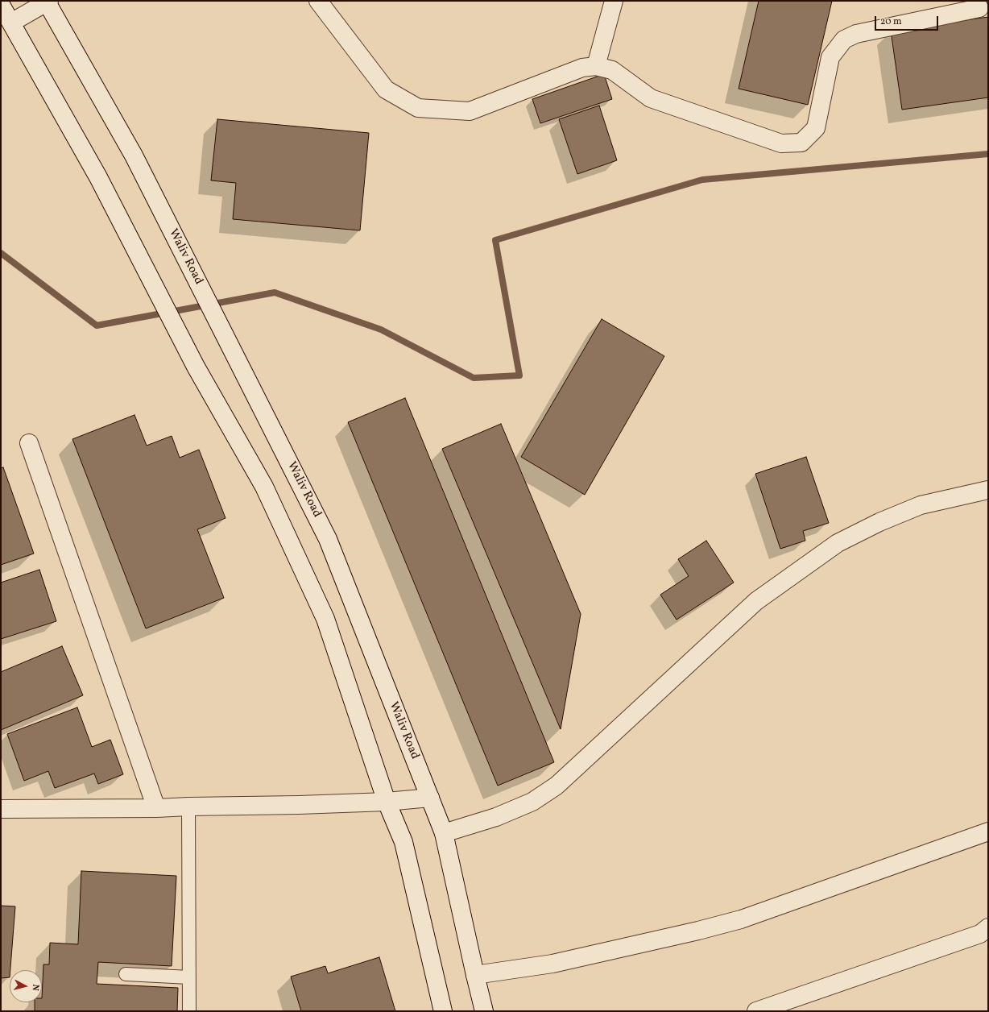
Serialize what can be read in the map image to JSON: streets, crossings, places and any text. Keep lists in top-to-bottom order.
{
  "streets": {
    "street": ["Waliv Road"]
  },
  "scale_bar": "20 m",
  "north": "right"
}
